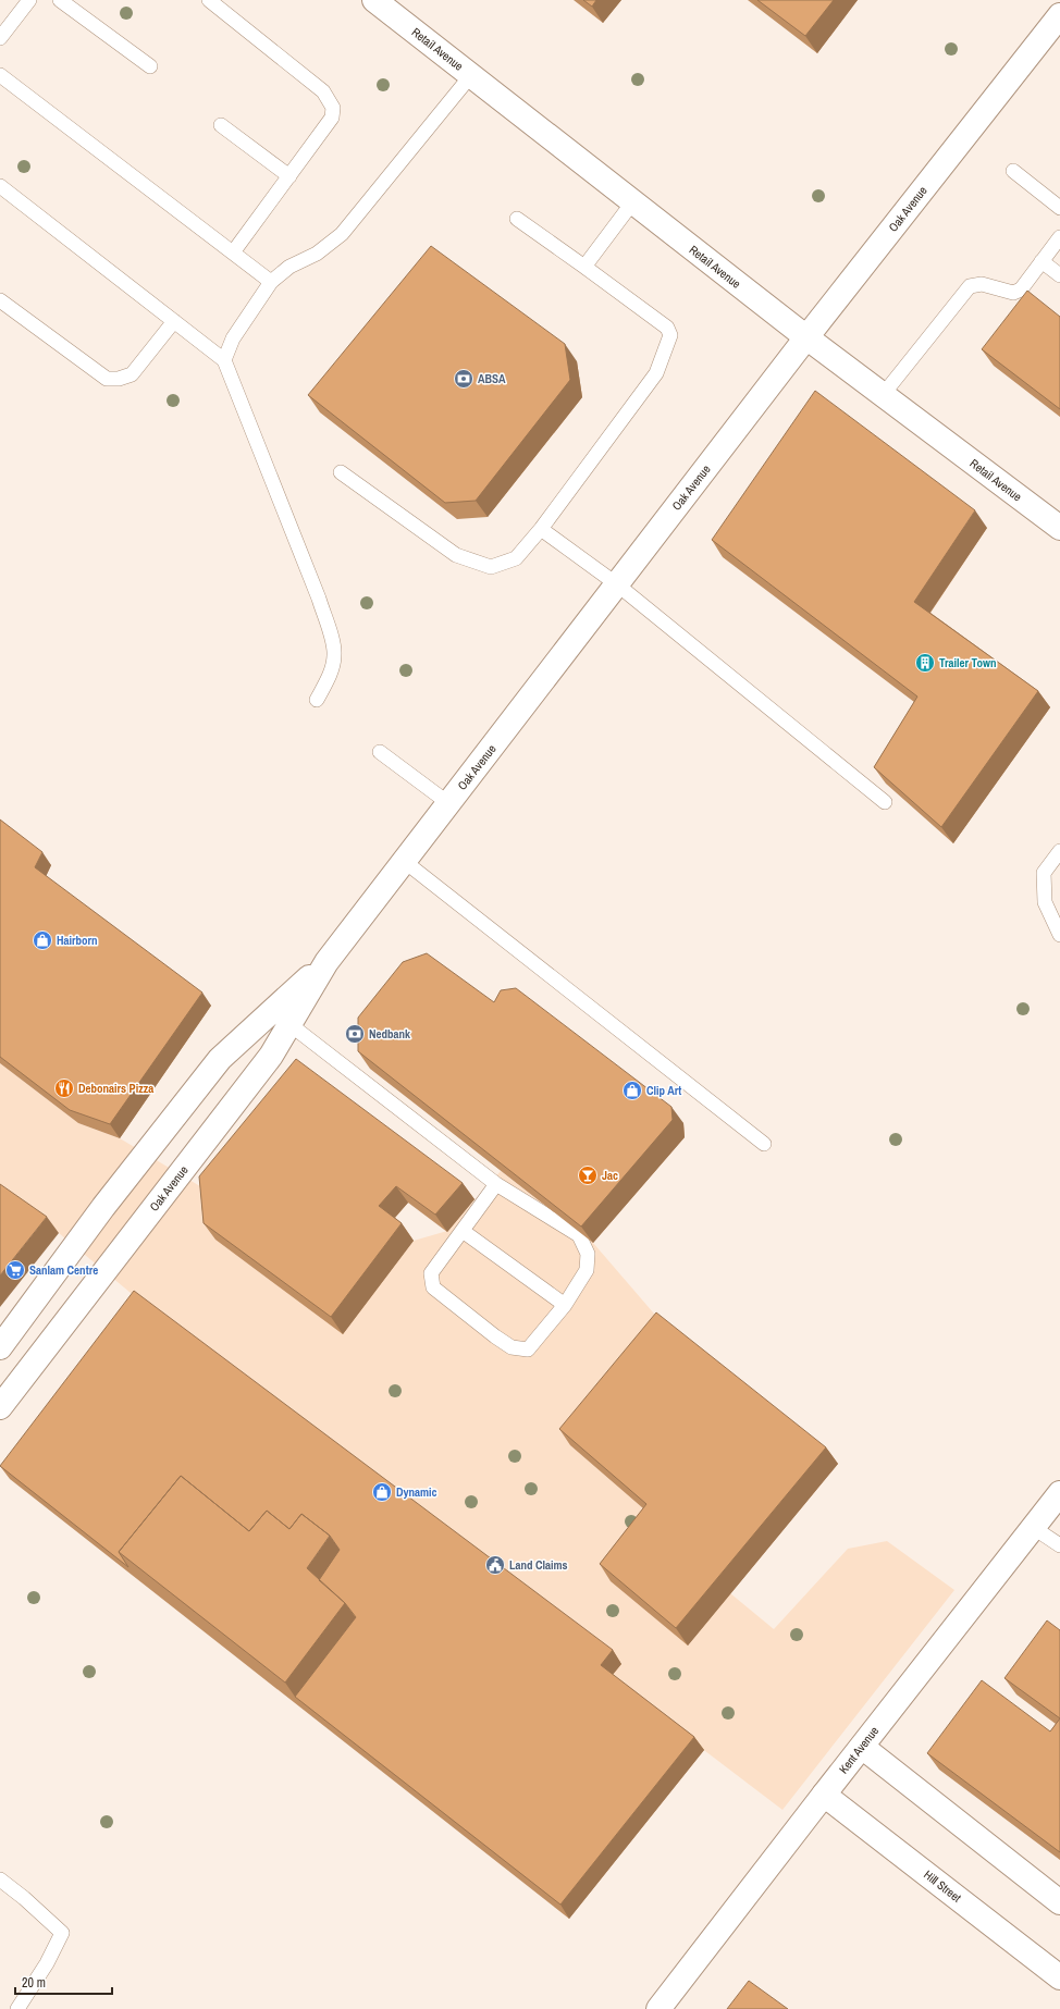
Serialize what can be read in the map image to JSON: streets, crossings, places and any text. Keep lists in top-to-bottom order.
{
  "streets": {
    "street": [
      "Retail Avenue",
      "Oak Avenue",
      "Kent Avenue",
      "Hill Street"
    ]
  },
  "crossings": [
    ["Retail Avenue", "Oak Avenue"],
    ["Kent Avenue", "Hill Street"]
  ],
  "places": {
    "bank": ["ABSA", "Nedbank"],
    "building": ["Trailer Town"],
    "shop": ["Hairborn", "Clip Art", "Dynamic"],
    "restaurant": ["Debonairs Pizza"],
    "bar": ["Jac"],
    "supermarket": ["Sanlam Centre"],
    "public building": ["Land Claims"]
  },
  "scale_bar": "20 m"
}
